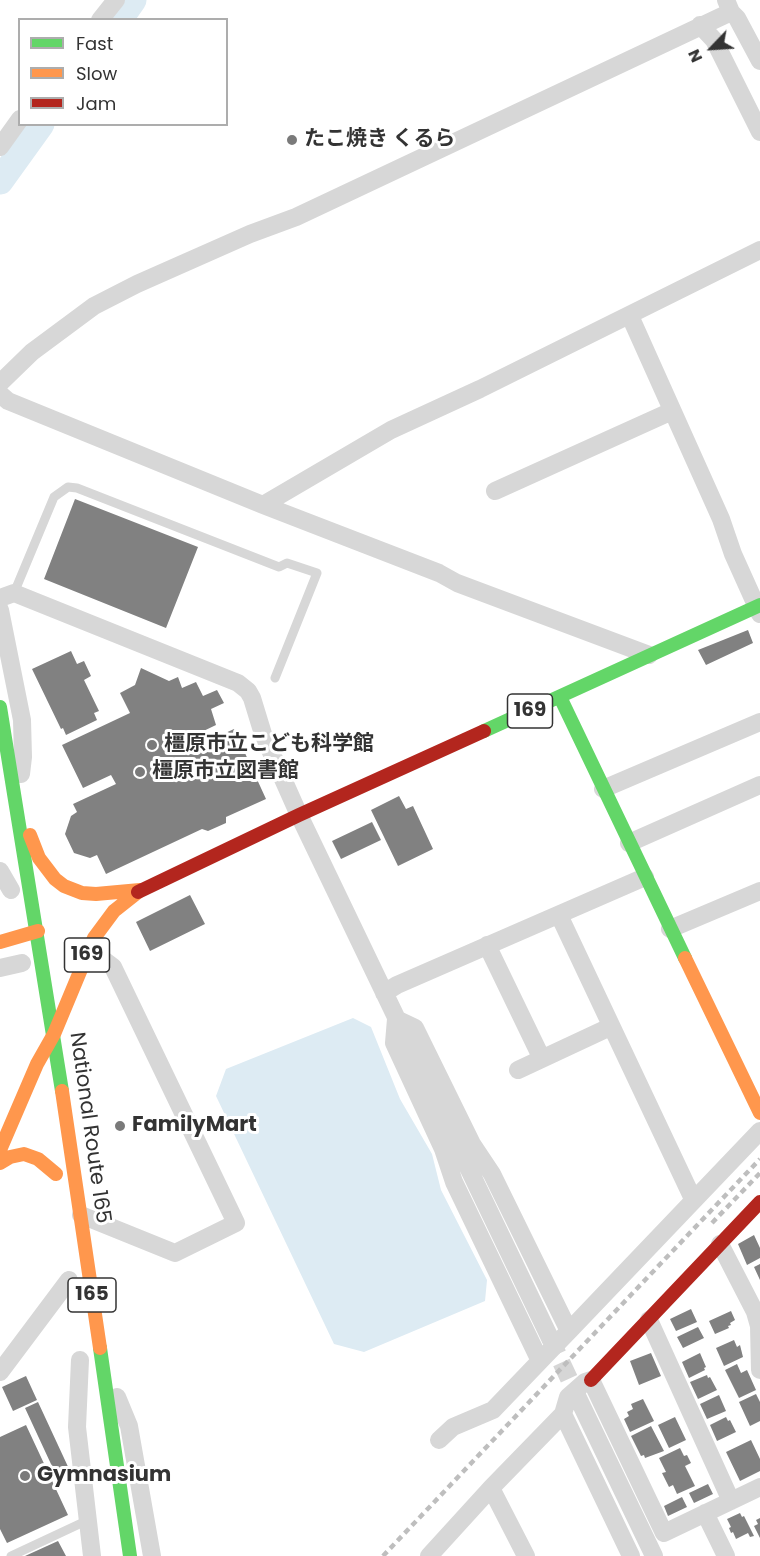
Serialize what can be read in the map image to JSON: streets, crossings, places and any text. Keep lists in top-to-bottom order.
{
  "streets": {
    "main road": ["169", "National Route 165", "165"]
  },
  "crossings": [
    ["169", "National Route 165"]
  ],
  "places": [
    "たこ焼き くるら",
    "橿原市立こども科学館",
    "橿原市立図書館",
    "FamilyMart",
    "Gymnasium"
  ],
  "legend": ["Fast", "Slow", "Jam"],
  "north": "bottom left"
}
